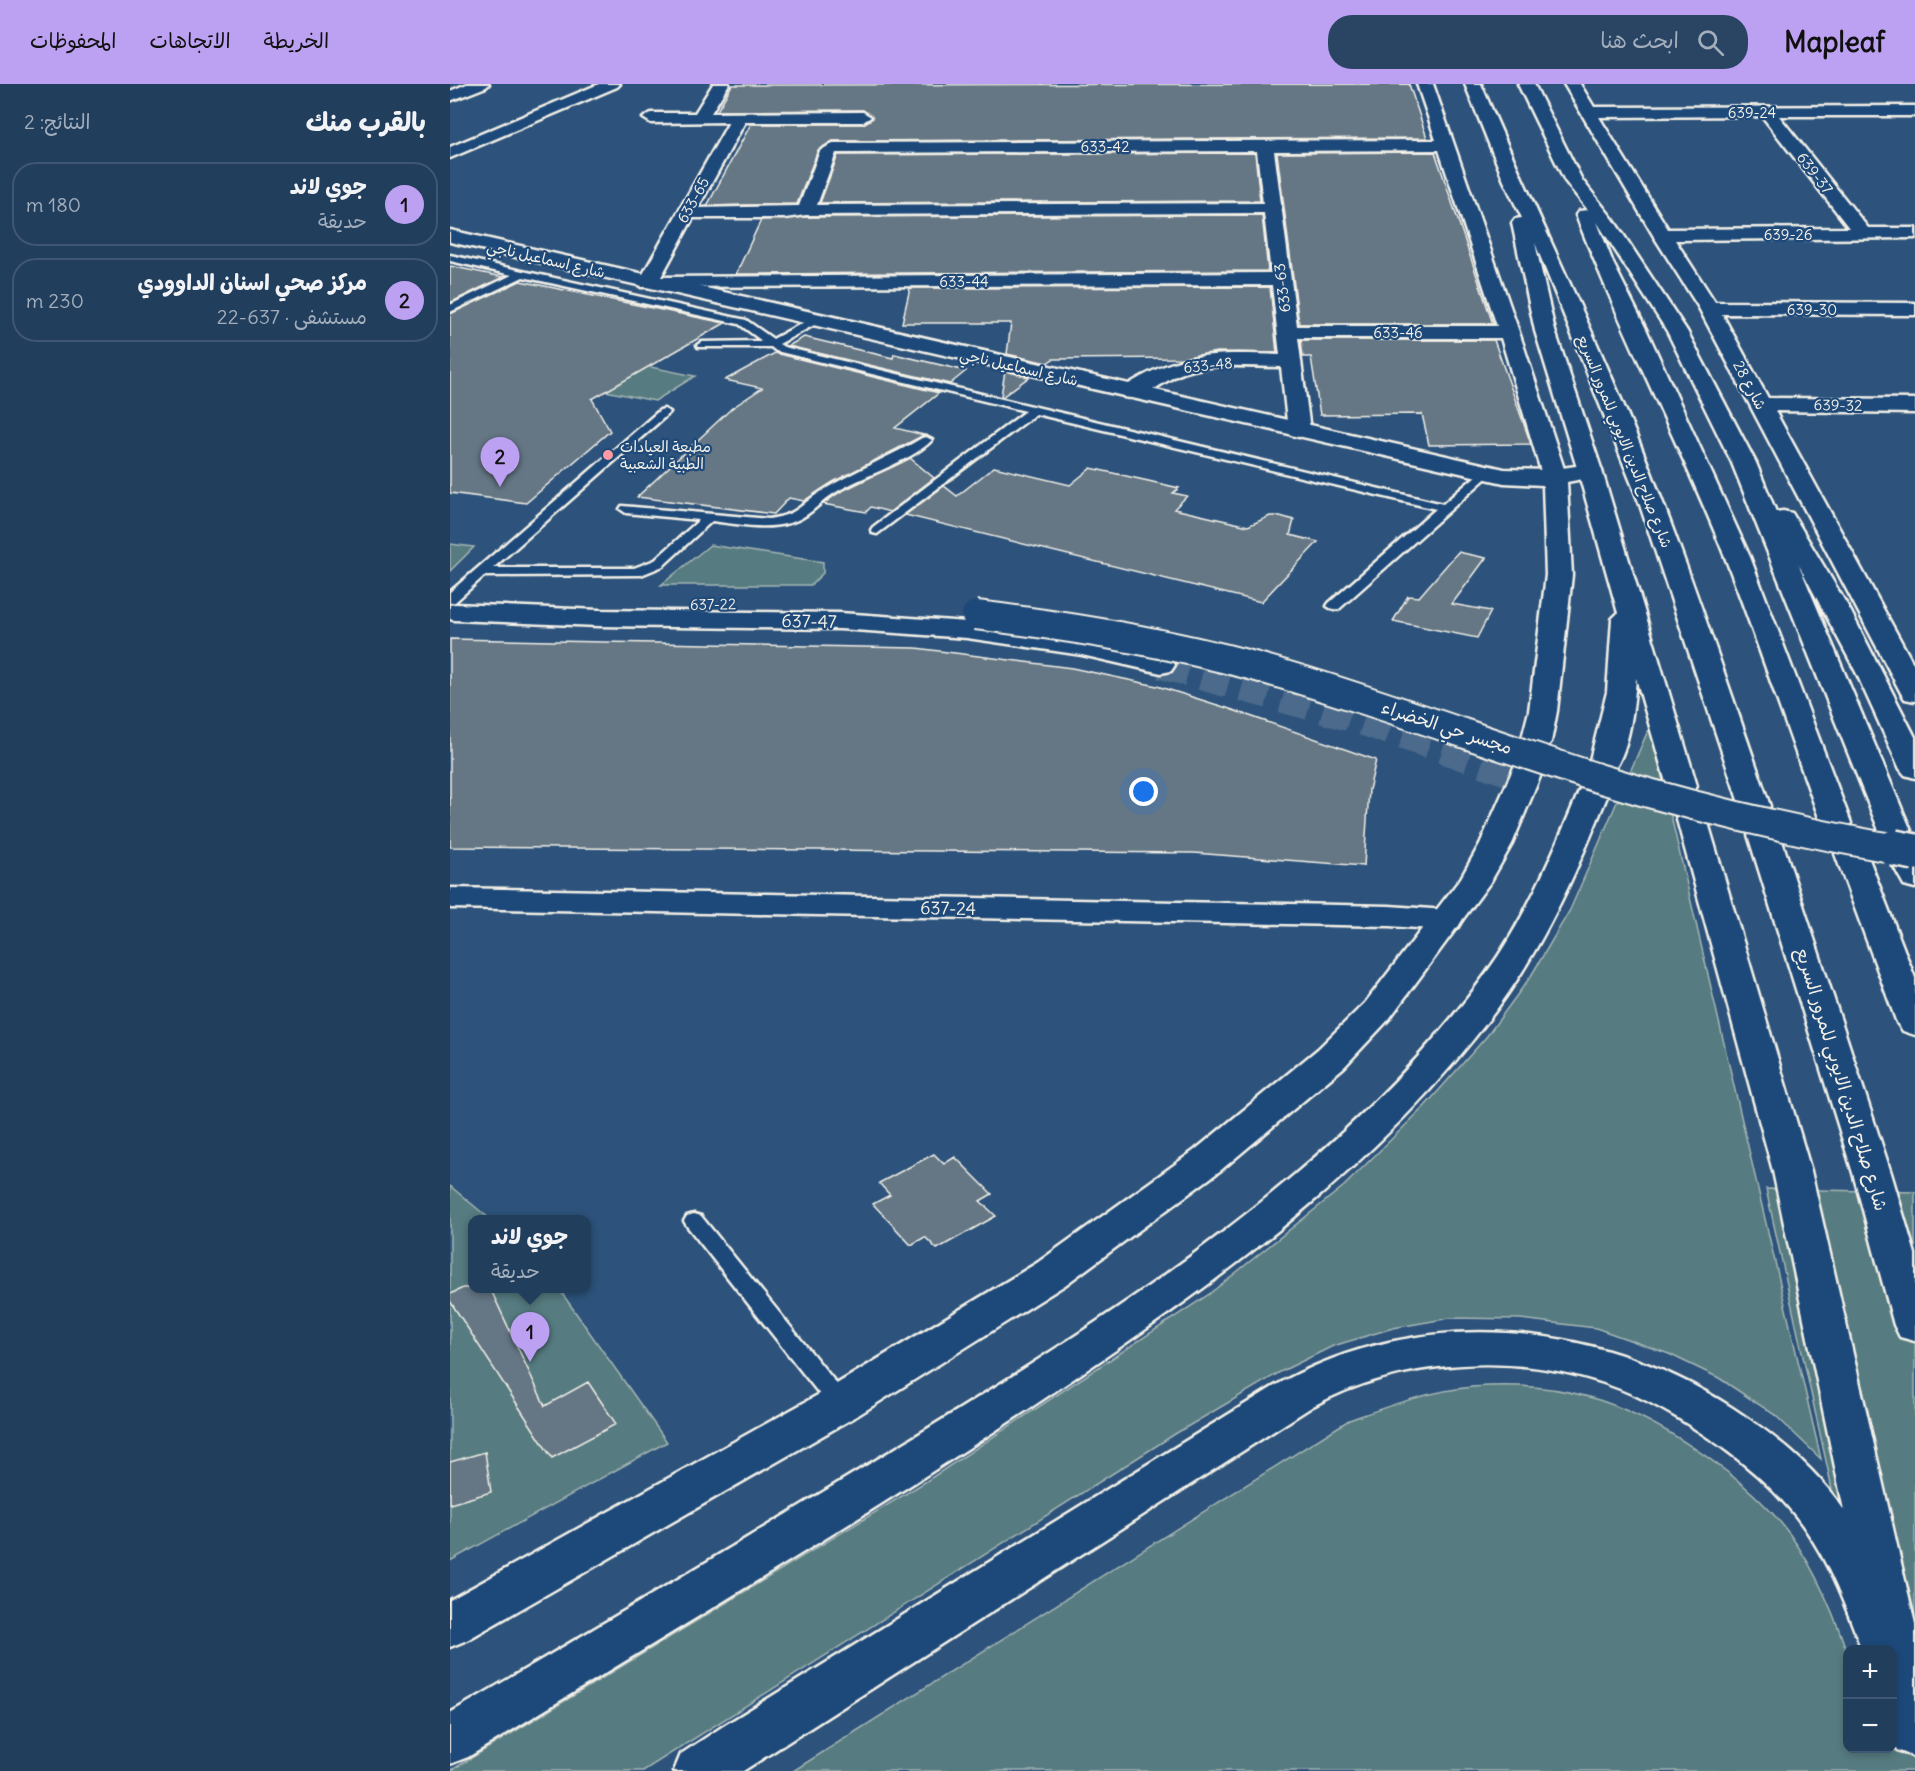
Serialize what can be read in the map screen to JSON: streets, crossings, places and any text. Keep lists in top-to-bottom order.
{
  "streets": {
    "main road": [
      "639-24",
      "633-42",
      "639-37",
      "633-65",
      "639-26",
      "شارع اسماعيل ناجي",
      "633-44",
      "633-63",
      "639-30",
      "633-46",
      "633-48",
      "شارع 28",
      "639-32",
      "شارع صلاح الدين الايوبي للمرور السريع",
      "637-22",
      "637-47",
      "مجسر حي الخضراء",
      "637-24"
    ]
  },
  "crossings": [
    ["639-24", "639-37"],
    ["639-24", "شارع 28"],
    ["633-42", "633-63"],
    ["639-37", "639-26"],
    ["633-65", "شارع اسماعيل ناجي"],
    ["633-65", "633-44"],
    ["639-26", "شارع 28"],
    ["شارع اسماعيل ناجي", "633-44"],
    ["شارع اسماعيل ناجي", "633-63"],
    ["شارع اسماعيل ناجي", "633-48"],
    ["633-44", "633-63"],
    ["633-63", "633-46"],
    ["633-63", "633-48"],
    ["639-30", "شارع 28"],
    ["شارع 28", "639-32"],
    ["637-22", "637-47"],
    ["637-22", "مجسر حي الخضراء"]
  ],
  "places": ["مطبعة العيادات الطبية الشعبية"],
  "page": {
    "header": "Mapleaf",
    "search": "ابحث هنا",
    "nav": ["الخريطة", "الاتجاهات", "المحفوظات"],
    "heading": ["بالقرب منك", "النتائج: 2"],
    "list": [
      {
        "mark": "1",
        "name": "جوي لاند",
        "note": "حديقة",
        "value": "180 m"
      },
      {
        "mark": "2",
        "name": "مركز صحي اسنان الداوودي",
        "note": "مستشفى · 637-22",
        "value": "230 m"
      }
    ],
    "pins": ["2", "1"],
    "popup": ["جوي لاند", "حديقة"],
    "map_buttons": ["+", "−"]
  }
}
